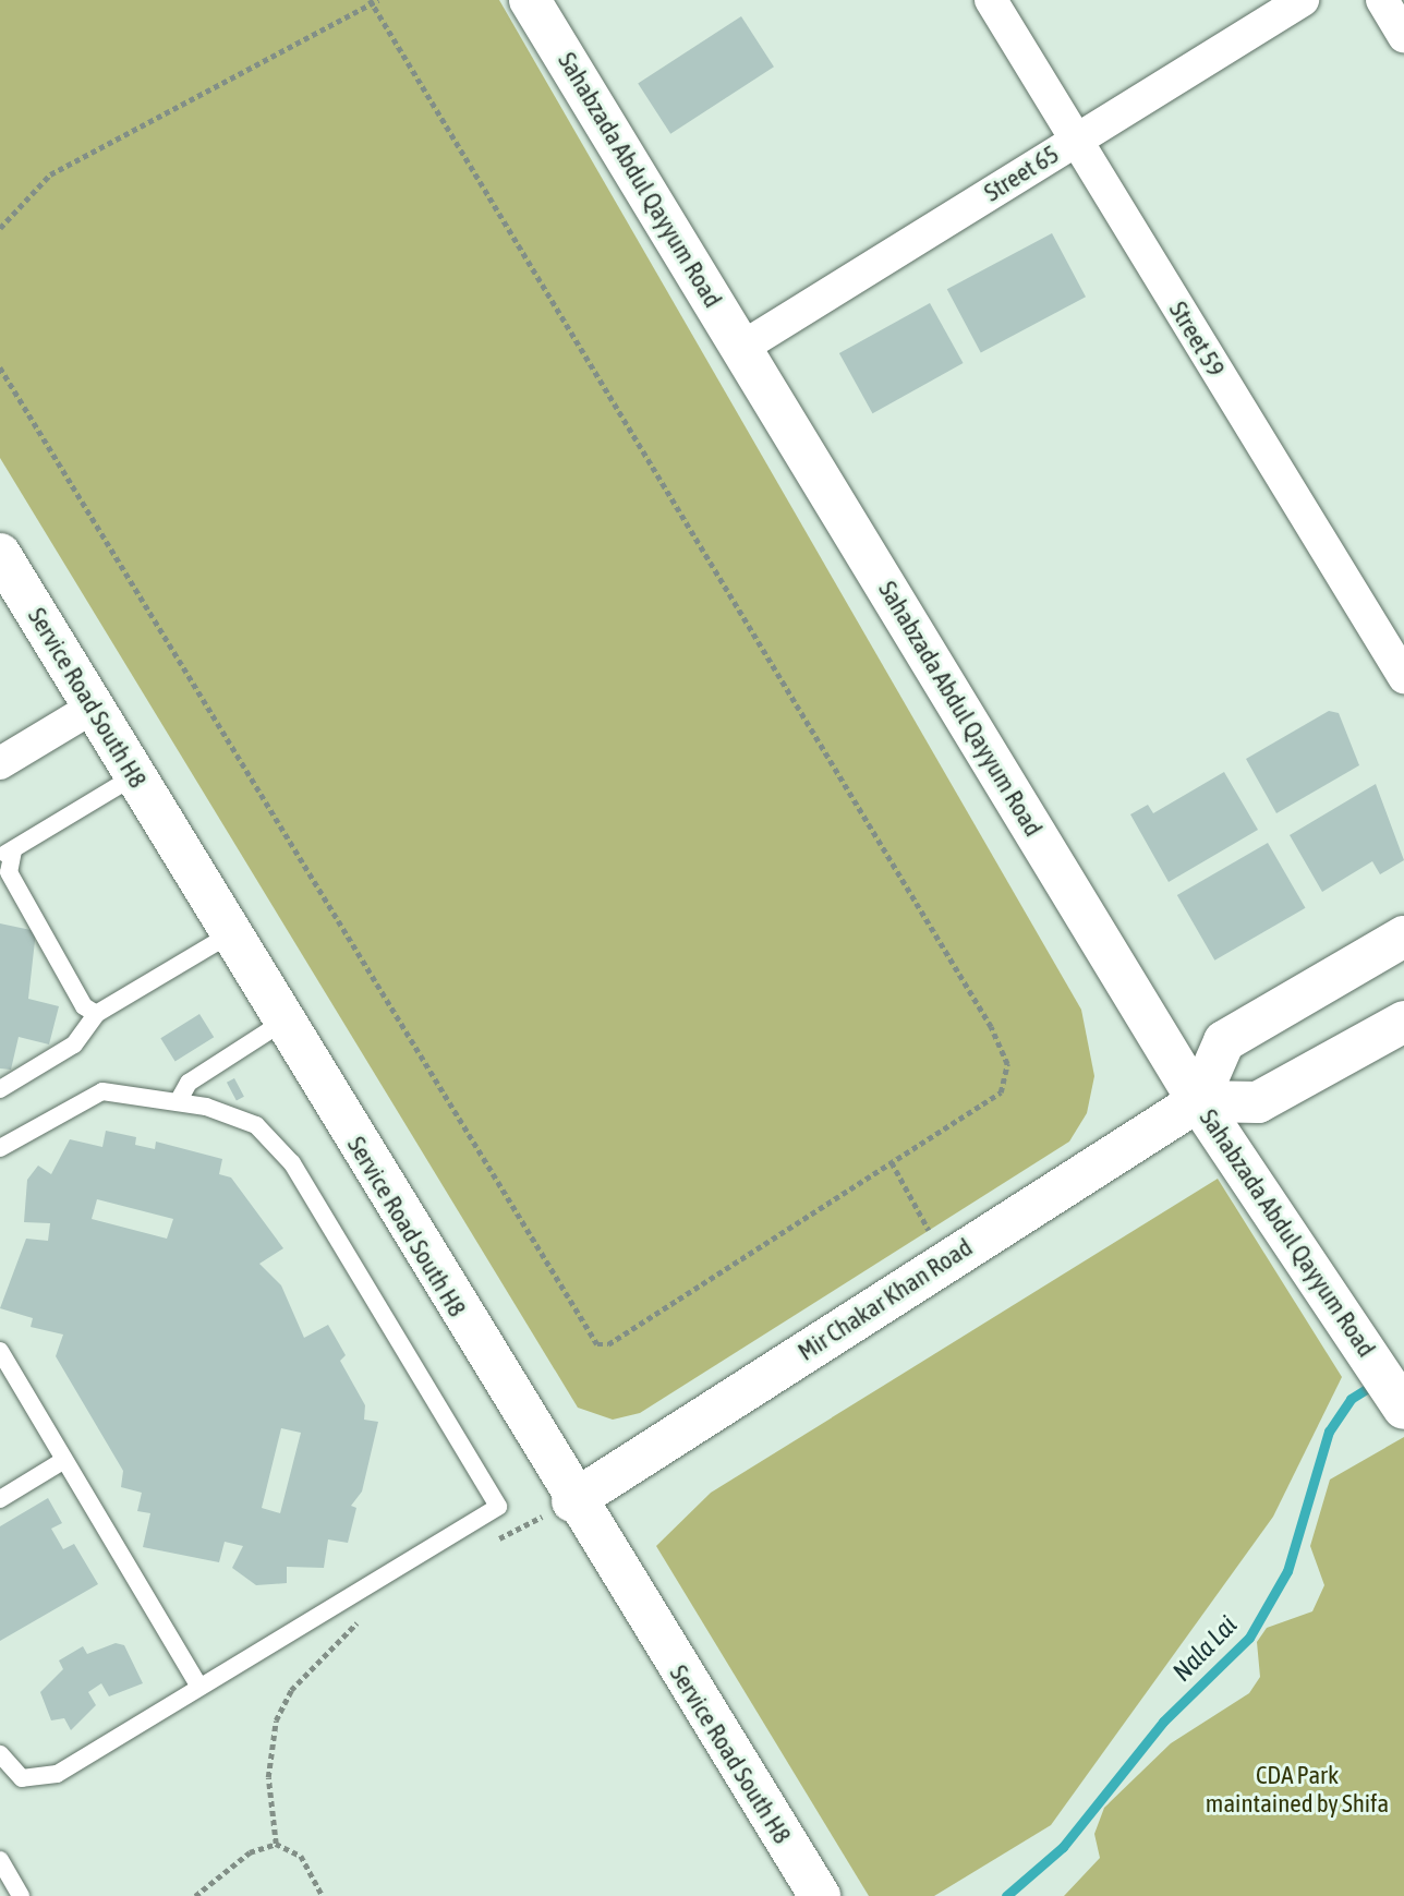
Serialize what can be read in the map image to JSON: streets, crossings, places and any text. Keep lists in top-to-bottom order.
{
  "streets": {
    "street": [
      "Street 65",
      "Sahabzada Abdul Qayyum Road",
      "Street 59",
      "Service Road South H8",
      "Mir Chakar Khan Road"
    ]
  },
  "crossings": [
    ["Street 65", "Sahabzada Abdul Qayyum Road"],
    ["Street 65", "Street 59"],
    ["Sahabzada Abdul Qayyum Road", "Mir Chakar Khan Road"],
    ["Service Road South H8", "Mir Chakar Khan Road"]
  ],
  "water": ["Nala Lai"],
  "parks": ["CDA Park maintained by Shifa"]
}
